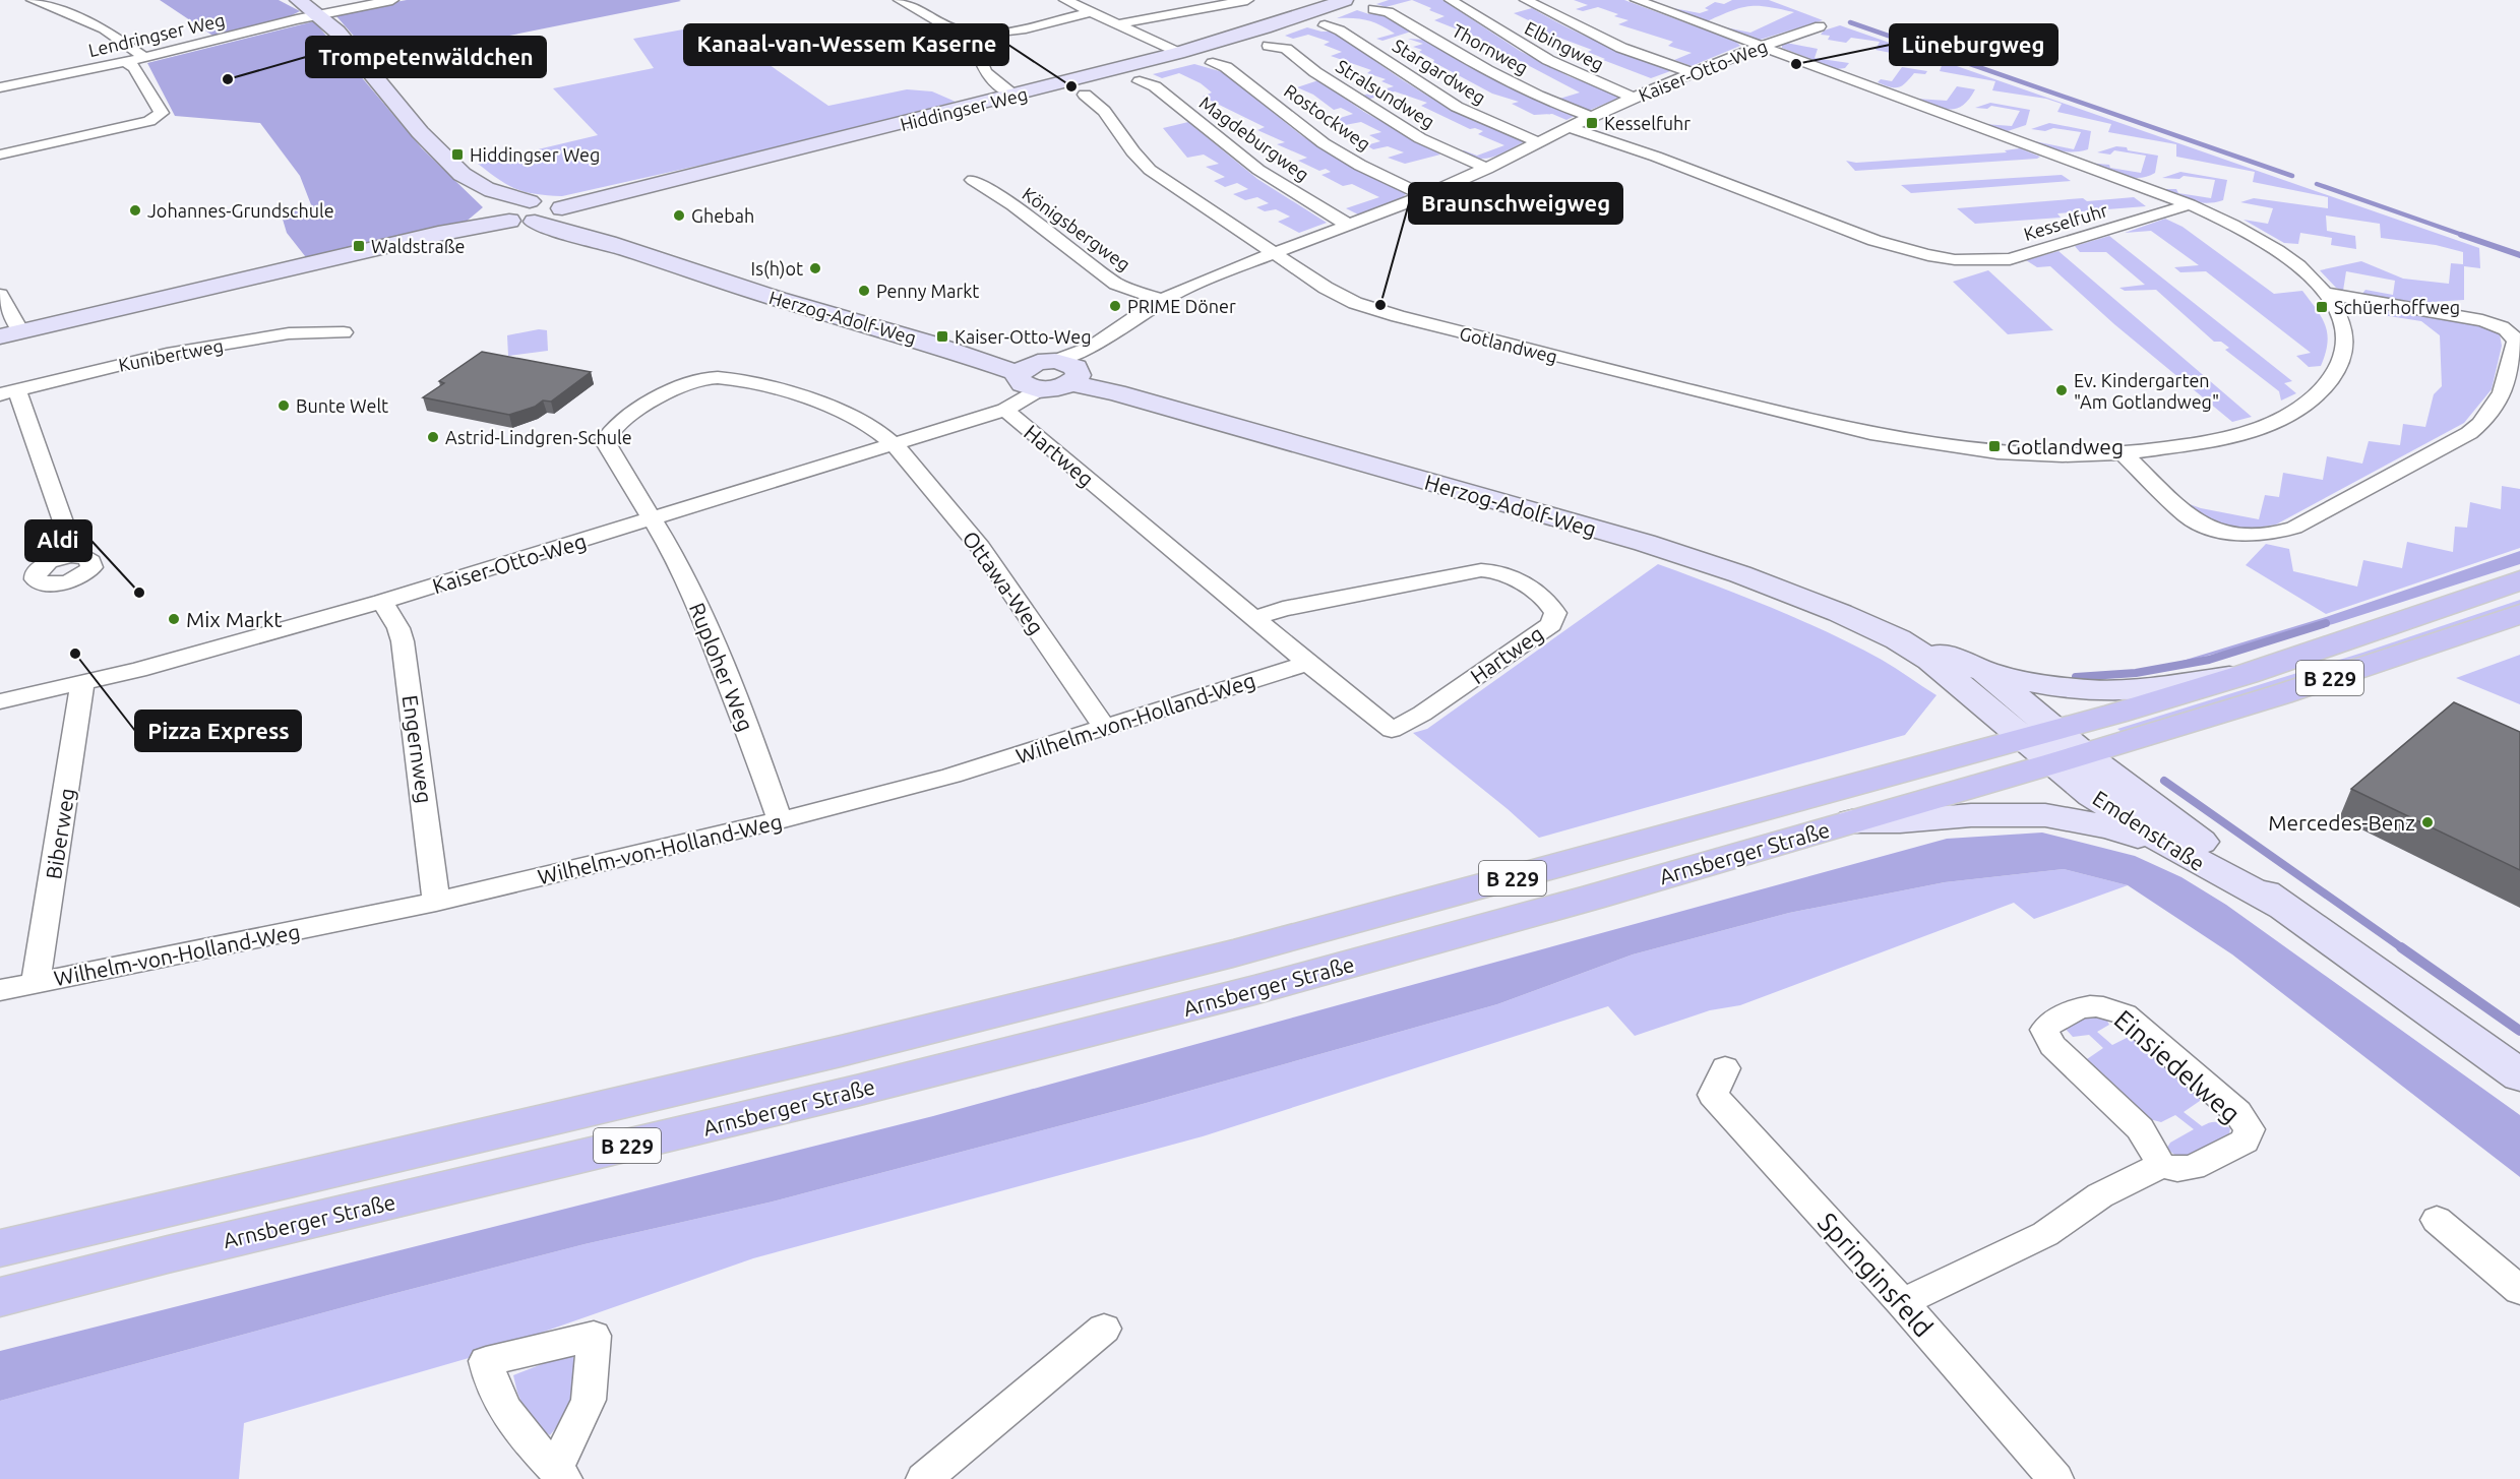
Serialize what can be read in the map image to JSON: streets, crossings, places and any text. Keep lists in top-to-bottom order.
{
  "streets": {
    "main road": [
      "Hiddingser Weg",
      "Herzog-Adolf-Weg",
      "B 229",
      "Emdenstraße",
      "Arnsberger Straße"
    ],
    "street": [
      "Lendringser Weg",
      "Elbingweg",
      "Thornweg",
      "Kaiser-Otto-Weg",
      "Stargardweg",
      "Stralsundweg",
      "Rostockweg",
      "Magdeburgweg",
      "Kesselfuhr",
      "Königsbergweg",
      "Gotlandweg",
      "Kunibertweg",
      "Hartweg",
      "Ottawa-Weg",
      "Ruploher Weg",
      "Wilhelm-von-Holland-Weg",
      "Engernweg",
      "Biberweg",
      "Einsiedelweg",
      "Springinsfeld"
    ]
  },
  "crossings": [
    ["Elbingweg", "Kaiser-Otto-Weg"],
    ["Thornweg", "Kaiser-Otto-Weg"],
    ["Kaiser-Otto-Weg", "Stargardweg"],
    ["Kaiser-Otto-Weg", "Stralsundweg"],
    ["Kaiser-Otto-Weg", "Rostockweg"],
    ["Kaiser-Otto-Weg", "Magdeburgweg"],
    ["Kaiser-Otto-Weg", "Kesselfuhr"],
    ["Kaiser-Otto-Weg", "Königsbergweg"],
    ["Kaiser-Otto-Weg", "Herzog-Adolf-Weg"],
    ["Kaiser-Otto-Weg", "Gotlandweg"],
    ["Kaiser-Otto-Weg", "Hartweg"],
    ["Kaiser-Otto-Weg", "Ottawa-Weg"],
    ["Kaiser-Otto-Weg", "Ruploher Weg"],
    ["Kaiser-Otto-Weg", "Engernweg"],
    ["Kaiser-Otto-Weg", "Biberweg"],
    ["Hiddingser Weg", "Herzog-Adolf-Weg"],
    ["Kesselfuhr", "Gotlandweg"],
    ["Herzog-Adolf-Weg", "Hartweg"],
    ["Herzog-Adolf-Weg", "Emdenstraße"],
    ["Herzog-Adolf-Weg", "Arnsberger Straße"],
    ["Hartweg", "Wilhelm-von-Holland-Weg"],
    ["Ottawa-Weg", "Ruploher Weg"],
    ["Ottawa-Weg", "Wilhelm-von-Holland-Weg"],
    ["Ruploher Weg", "Wilhelm-von-Holland-Weg"],
    ["Wilhelm-von-Holland-Weg", "Engernweg"],
    ["Wilhelm-von-Holland-Weg", "Biberweg"],
    ["Emdenstraße", "Arnsberger Straße"]
  ],
  "places": {
    "other": [
      "Lüneburgweg",
      "Trompetenwäldchen",
      "Kanaal-van-Wessem Kaserne",
      "Johannes-Grundschule",
      "Ghebah",
      "Is(h)ot",
      "Penny Markt",
      "Braunschweigweg",
      "PRIME Döner",
      "Ev. Kindergarten \"Am Gotlandweg\"",
      "Bunte Welt",
      "Astrid-Lindgren-Schule",
      "Aldi",
      "Mix Markt",
      "Pizza Express",
      "Mercedes-Benz"
    ],
    "transit": [
      "Kesselfuhr",
      "Hiddingser Weg",
      "Waldstraße",
      "Schüerhoffweg",
      "Kaiser-Otto-Weg",
      "Gotlandweg"
    ]
  }
}
